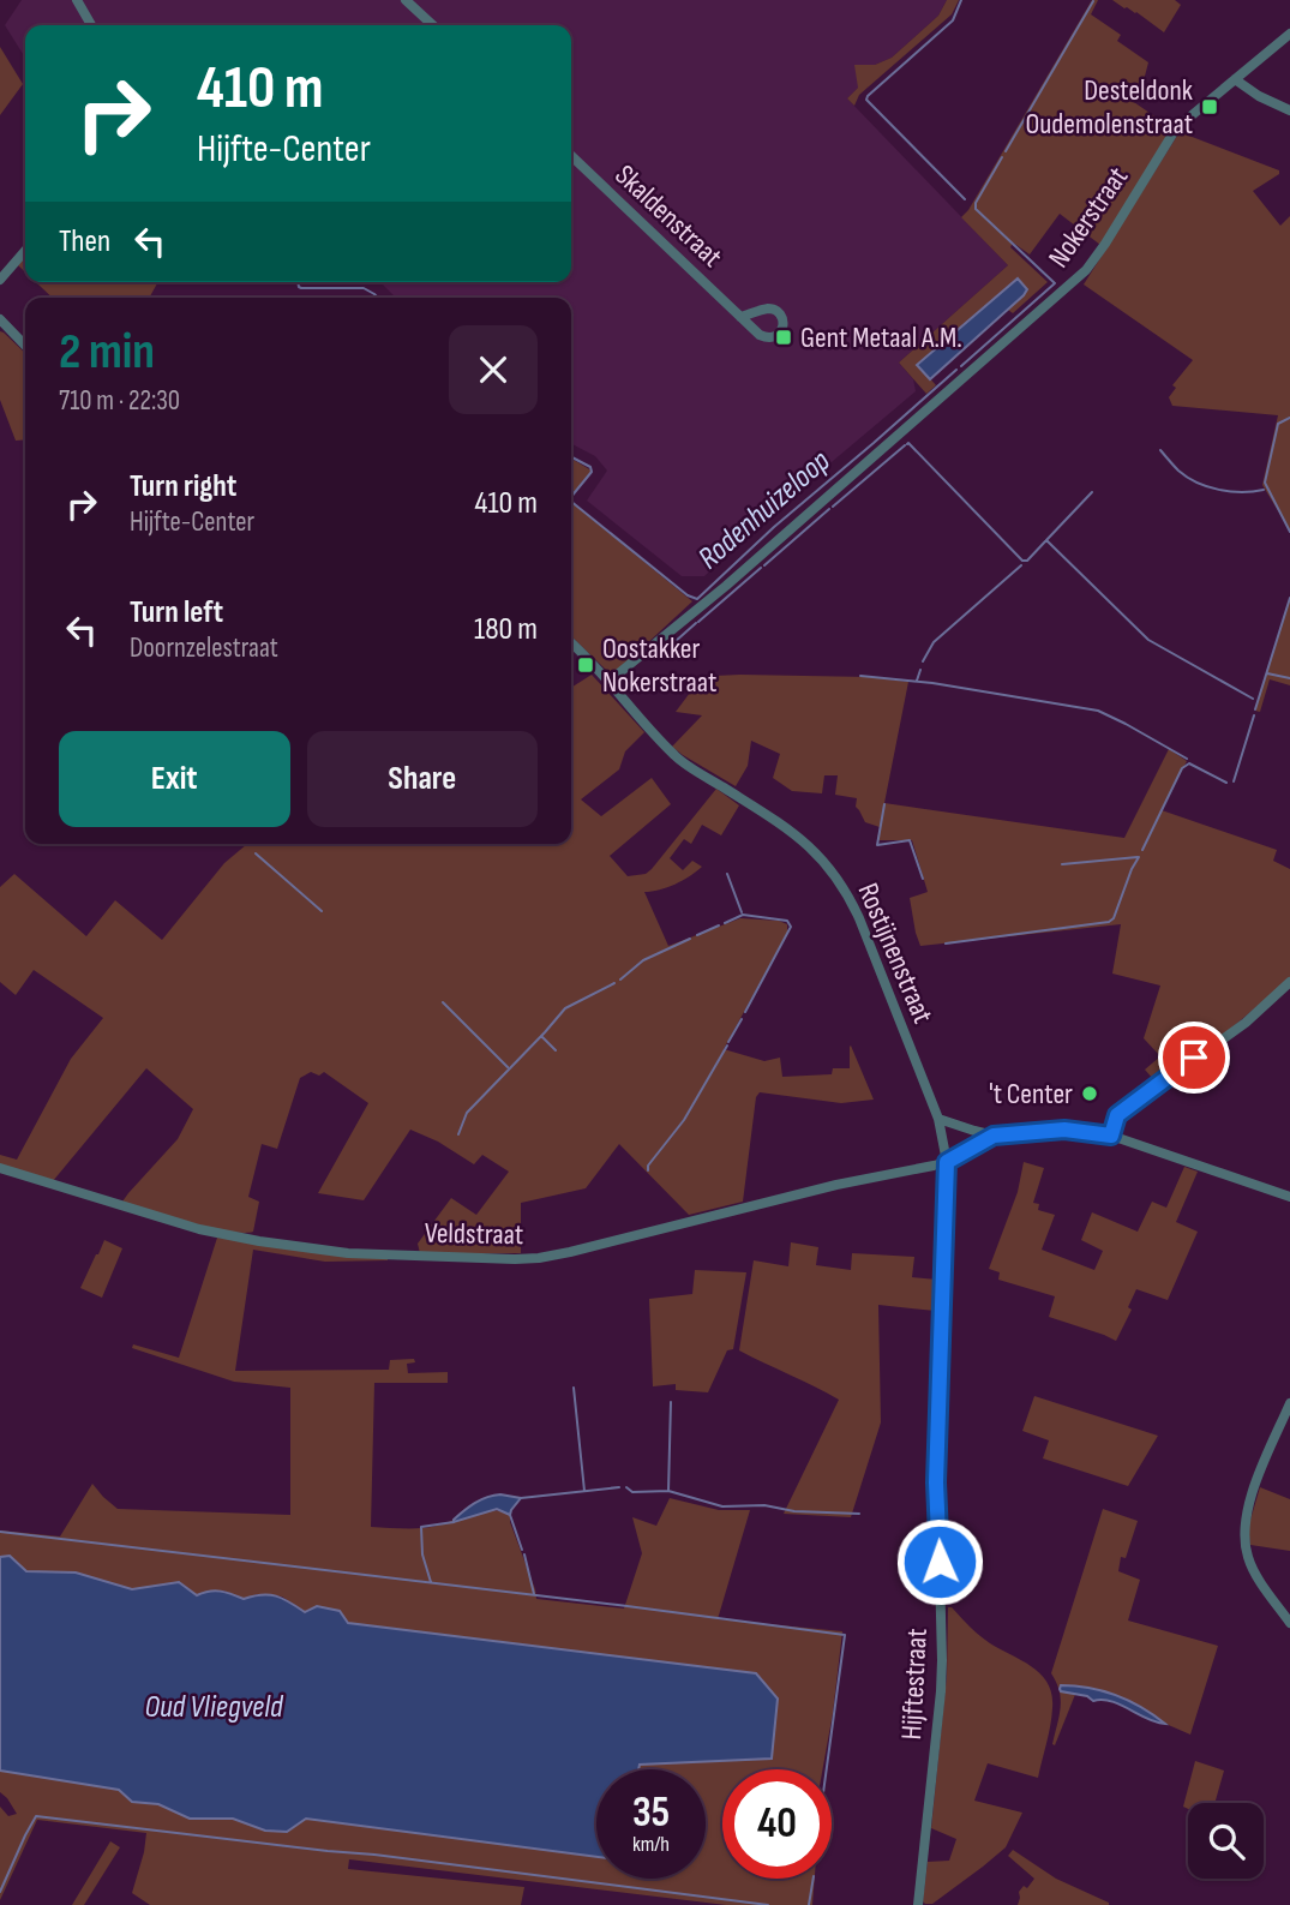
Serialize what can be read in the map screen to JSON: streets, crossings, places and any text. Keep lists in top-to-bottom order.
{
  "streets": {
    "street": [
      "Skaldenstraat",
      "Nokerstraat",
      "Rostijnenstraat",
      "Veldstraat",
      "Hijftestraat"
    ]
  },
  "crossings": [
    ["Nokerstraat", "Rostijnenstraat"],
    ["Rostijnenstraat", "Veldstraat"],
    ["Rostijnenstraat", "Hijftestraat"],
    ["Veldstraat", "Hijftestraat"]
  ],
  "water": ["Rodenhuizeloop", "Oud Vliegveld"],
  "places": {
    "transit": ["Desteldonk Oudemolenstraat", "Gent Metaal A.M.", "Oostakker Nokerstraat"],
    "other": ["'t Center"]
  },
  "page": {
    "turn": ["410 m", "Hijfte-Center"],
    "then": "Then",
    "heading": ["2 min", "710 m · 22:30"],
    "list": [
      {
        "name": "Turn right",
        "note": "Hijfte-Center",
        "value": "410 m"
      },
      {
        "name": "Turn left",
        "note": "Doornzelestraat",
        "value": "180 m"
      }
    ],
    "buttons": ["Exit", "Share"],
    "speed": "35 km/h",
    "limit": "40"
  }
}
